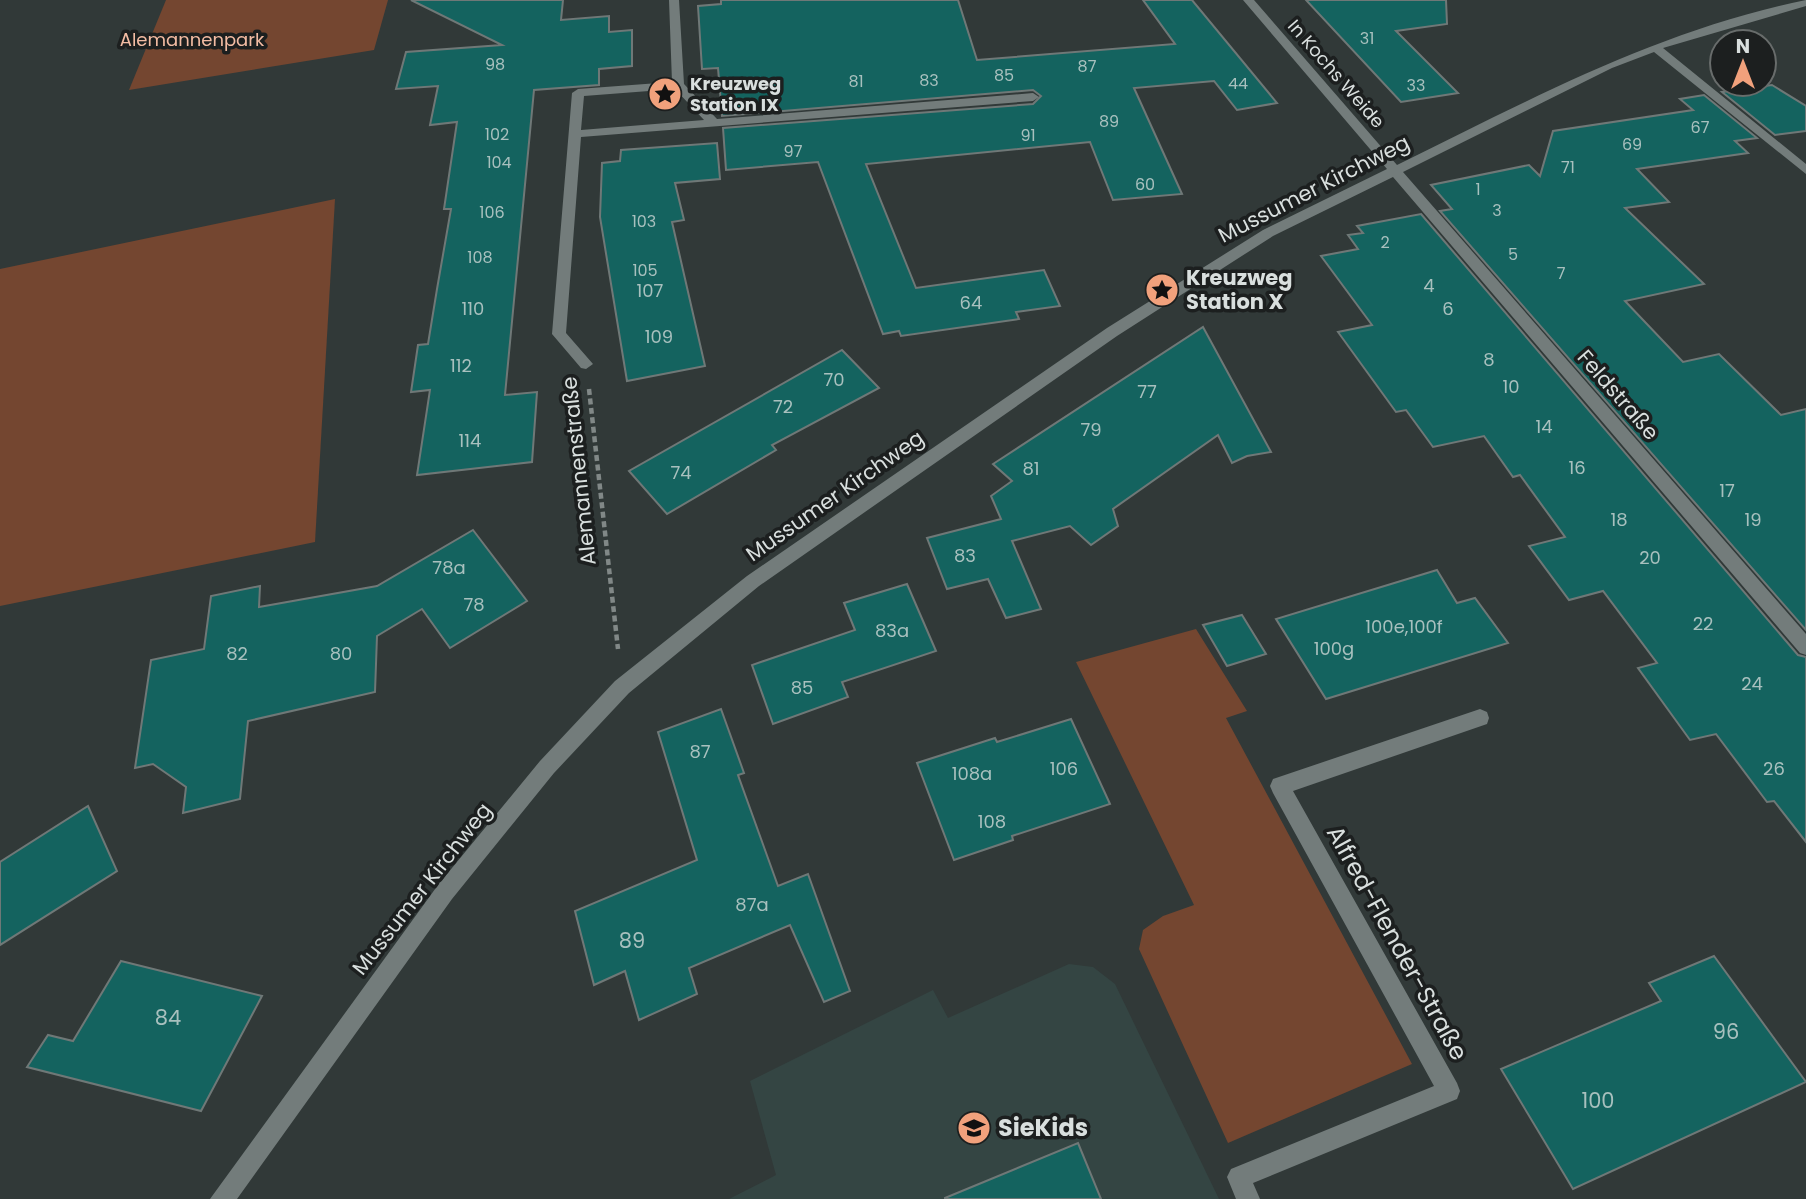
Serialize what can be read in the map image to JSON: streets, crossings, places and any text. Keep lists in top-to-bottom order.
{
  "streets": {
    "street": [
      "In Kochs Weide",
      "Mussumer Kirchweg",
      "Feldstraße",
      "Alemannenstraße",
      "Alfred-Flender-Straße"
    ]
  },
  "crossings": [
    ["In Kochs Weide", "Mussumer Kirchweg"],
    ["In Kochs Weide", "Feldstraße"],
    ["Mussumer Kirchweg", "Feldstraße"],
    ["Mussumer Kirchweg", "Alemannenstraße"]
  ],
  "parks": ["Alemannenpark"],
  "places": {
    "place": ["Kreuzweg Station IX", "Kreuzweg Station X"],
    "school or university": ["SieKids"]
  },
  "house_numbers": [
    "31",
    "98",
    "87",
    "85",
    "83",
    "81",
    "44",
    "33",
    "89",
    "67",
    "102",
    "91",
    "69",
    "97",
    "104",
    "71",
    "60",
    "1",
    "3",
    "106",
    "103",
    "2",
    "5",
    "108",
    "105",
    "7",
    "4",
    "107",
    "64",
    "110",
    "6",
    "109",
    "8",
    "112",
    "70",
    "10",
    "77",
    "72",
    "14",
    "79",
    "114",
    "16",
    "81",
    "74",
    "17",
    "18",
    "19",
    "83",
    "20",
    "78a",
    "78",
    "22",
    "100e,100f",
    "83a",
    "100g",
    "82",
    "80",
    "24",
    "85",
    "87",
    "106",
    "26",
    "108a",
    "108",
    "87a",
    "89",
    "84",
    "96",
    "100"
  ],
  "north": "top"
}
